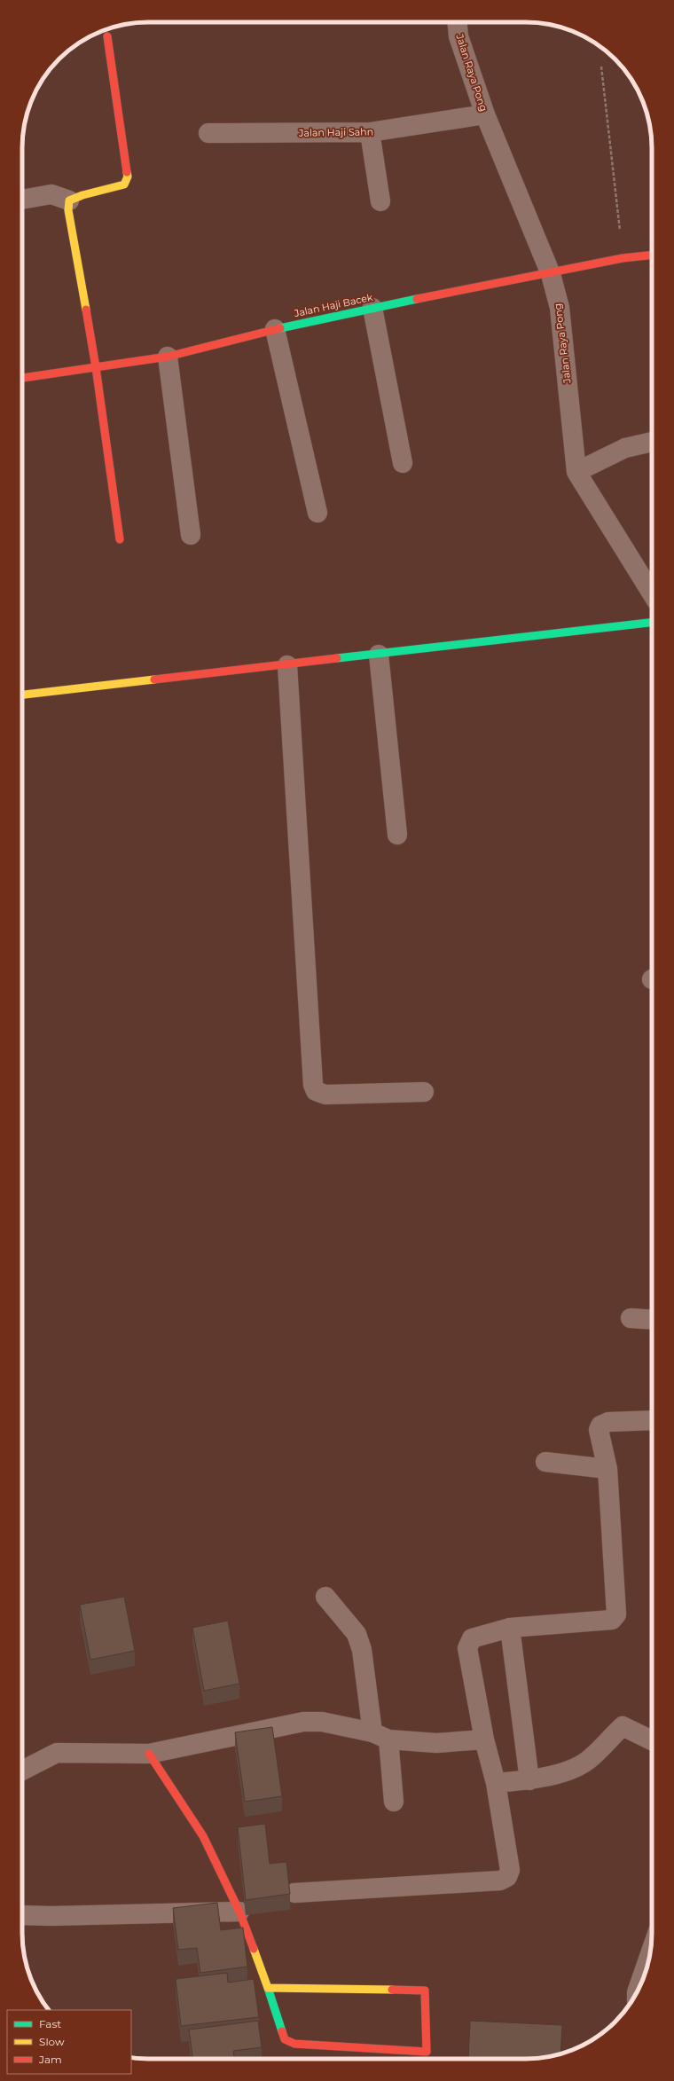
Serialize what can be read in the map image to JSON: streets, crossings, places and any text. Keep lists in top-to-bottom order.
{
  "streets": {
    "street": ["Jalan Raya Pong", "Jalan Haji Sahn", "Jalan Haji Bacek"]
  },
  "crossings": [
    ["Jalan Raya Pong", "Jalan Haji Sahn"],
    ["Jalan Raya Pong", "Jalan Haji Bacek"]
  ],
  "legend": ["Fast", "Slow", "Jam"]
}
